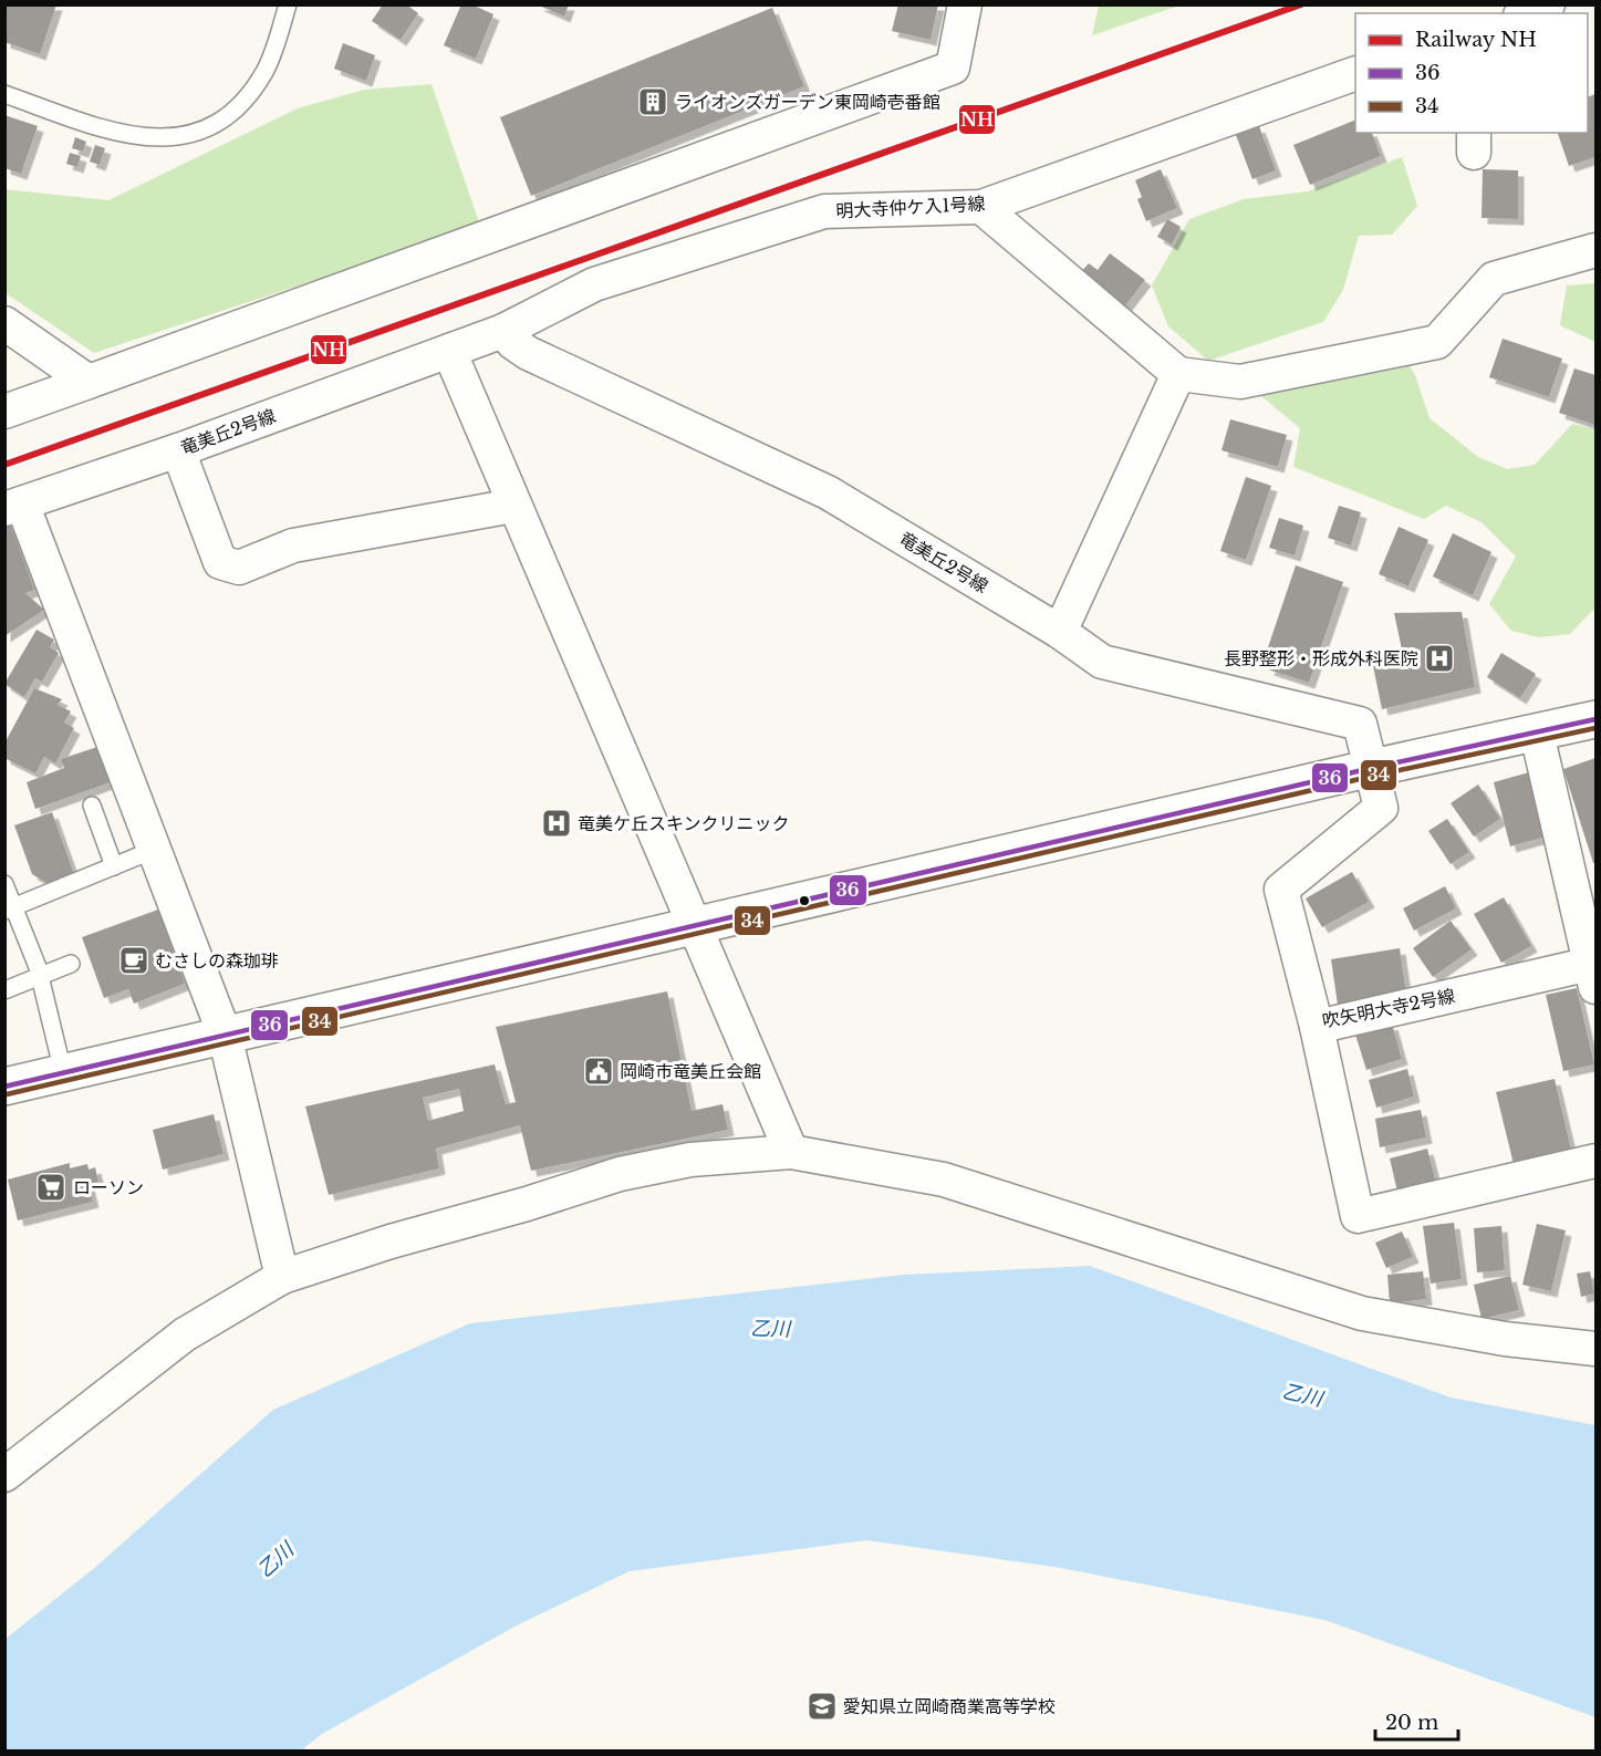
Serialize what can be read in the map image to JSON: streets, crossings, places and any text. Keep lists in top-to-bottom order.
{
  "streets": {
    "street": ["明大寺仲ケ入1号線", "竜美丘2号線", "吹矢明大寺2号線"]
  },
  "crossings": [
    ["明大寺仲ケ入1号線", "竜美丘2号線"],
    ["竜美丘2号線", "吹矢明大寺2号線"]
  ],
  "water": ["乙川"],
  "places": {
    "building": ["ライオンズガーデン東岡崎壱番館"],
    "hospital": ["長野整形・形成外科医院", "竜美ケ丘スキンクリニック"],
    "cafe": ["むさしの森珈琲"],
    "public building": ["岡崎市竜美丘会館"],
    "supermarket": ["ローソン"],
    "school or university": ["愛知県立岡崎商業高等学校"]
  },
  "lines": ["rail line NH", "transit line 36", "transit line 34"],
  "legend": ["Railway NH", "36", "34"],
  "scale_bar": "20 m"
}
